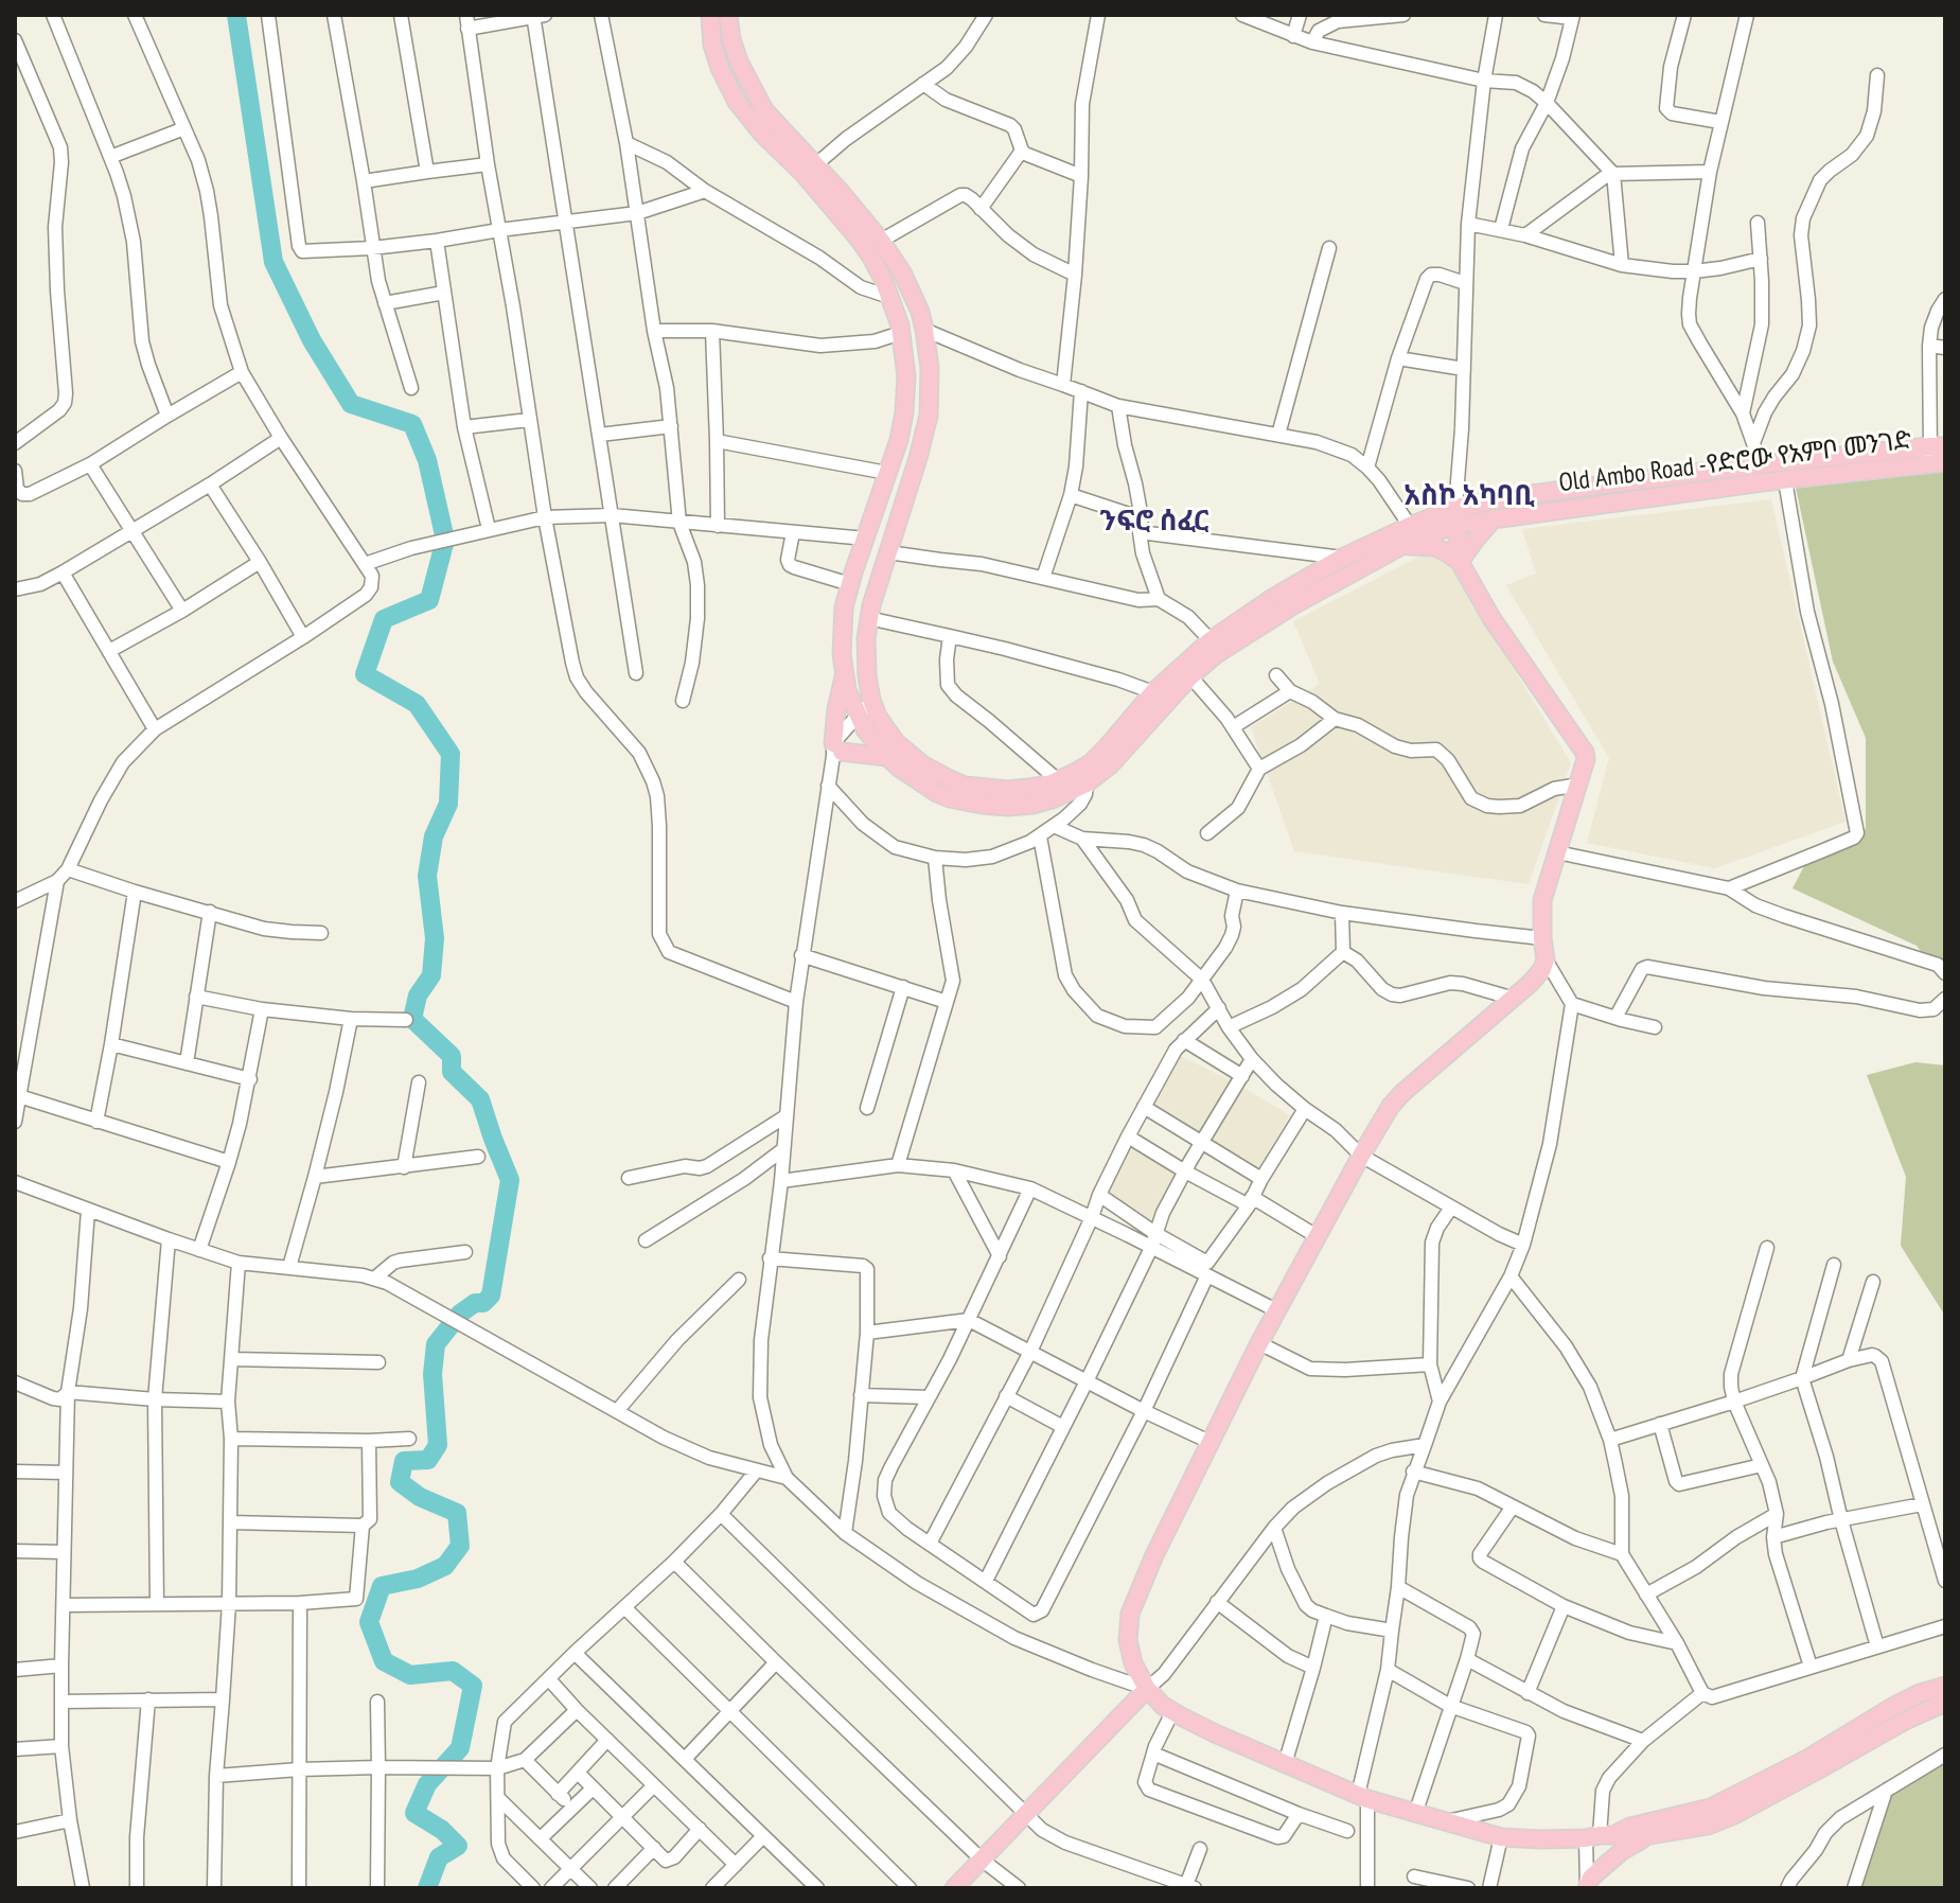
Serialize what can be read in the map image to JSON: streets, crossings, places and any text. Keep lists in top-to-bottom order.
{
  "streets": {
    "main road": ["Old Ambo Road -የድሮው የአምቦ መንገድ"]
  },
  "districts": ["አስኮ አካባቢ", "ንፍሮ ሰፈር"]
}
